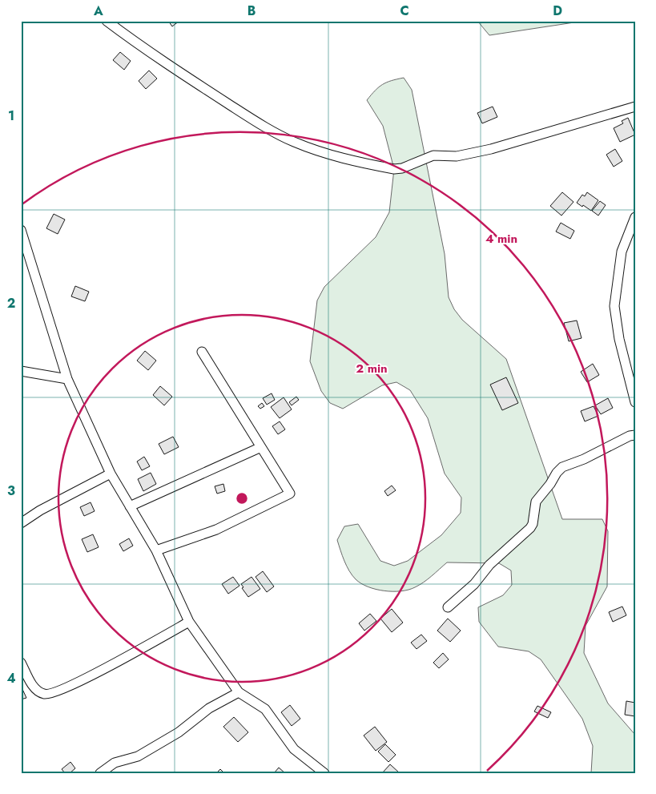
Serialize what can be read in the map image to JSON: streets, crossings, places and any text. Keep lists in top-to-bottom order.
{
  "grid": {
    "columns": [
      "A",
      "B",
      "C",
      "D"
    ],
    "rows": [
      "1",
      "2",
      "3",
      "4"
    ]
  },
  "rings": ["4 min", "2 min"]
}
